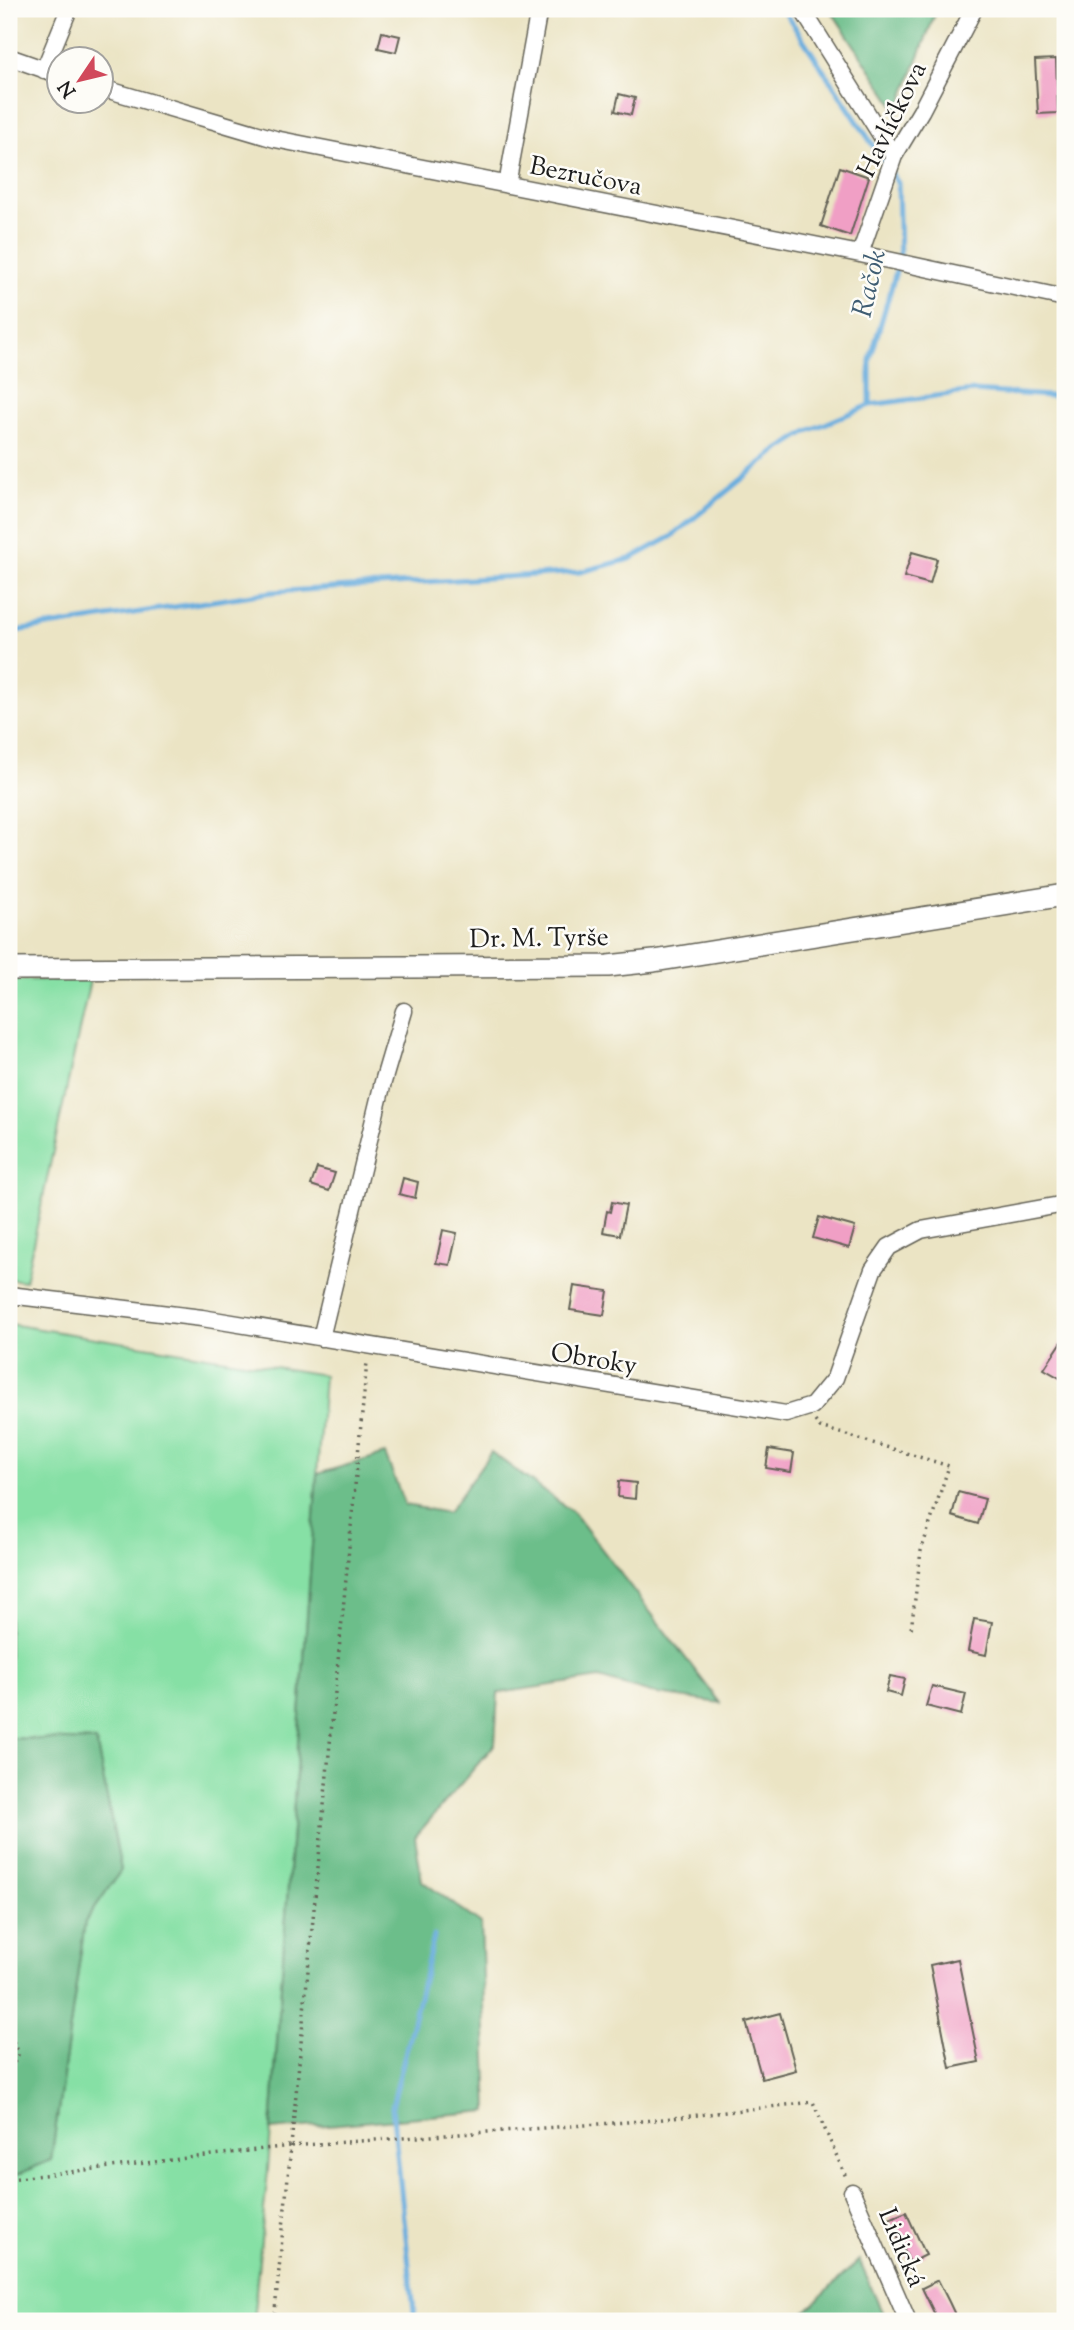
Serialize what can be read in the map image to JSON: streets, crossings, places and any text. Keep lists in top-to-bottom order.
{
  "streets": {
    "street": [
      "Havlíčkova",
      "Bezručova",
      "Dr. M. Tyrše",
      "Obroky",
      "Lidická"
    ]
  },
  "crossings": [
    ["Havlíčkova", "Bezručova"]
  ],
  "water": ["Račok"],
  "north": "bottom left"
}
